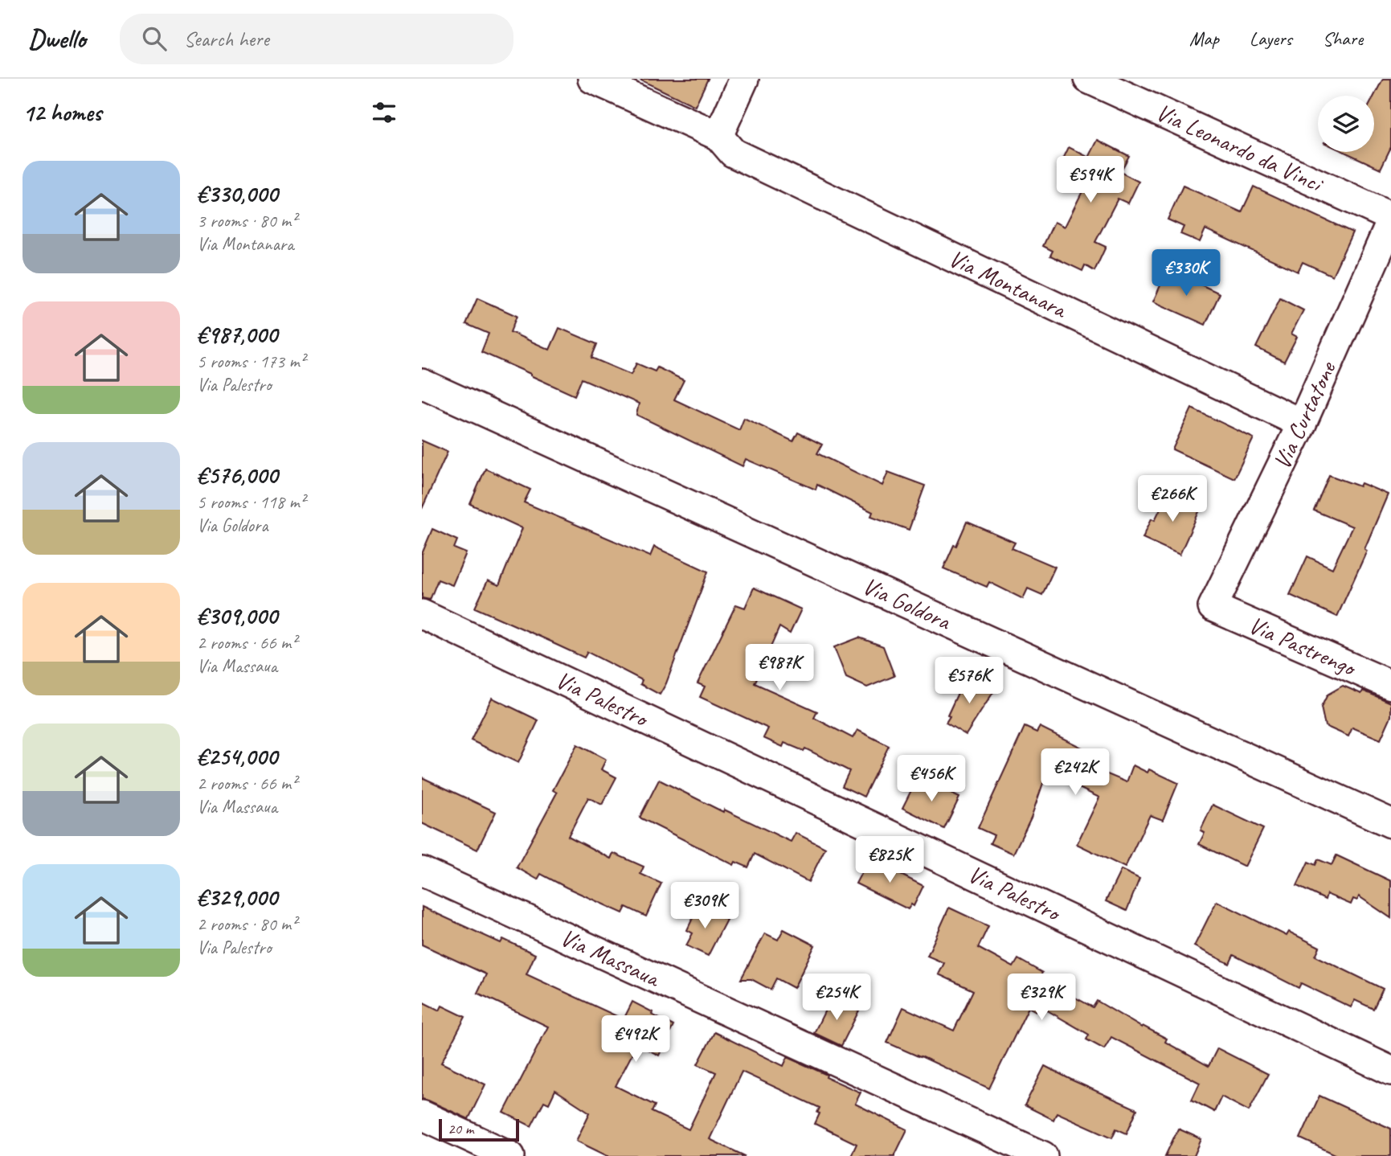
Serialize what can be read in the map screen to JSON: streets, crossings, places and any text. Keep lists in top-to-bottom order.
{
  "streets": {
    "street": [
      "Via Leonardo da Vinci",
      "Via Montanara",
      "Via Curtatone",
      "Via Goldora",
      "Via Pastrengo",
      "Via Palestro",
      "Via Massaua"
    ]
  },
  "crossings": [
    ["Via Montanara", "Via Curtatone"],
    ["Via Curtatone", "Via Pastrengo"]
  ],
  "scale_bar": "20 m",
  "page": {
    "header": "Dwello",
    "search": "Search here",
    "nav": ["Map", "Layers", "Share"],
    "heading": "12 homes",
    "list": [
      {
        "name": "€330,000",
        "note": "3 rooms · 80 m² · Via Montanara"
      },
      {
        "name": "€987,000",
        "note": "5 rooms · 173 m² · Via Palestro"
      },
      {
        "name": "€576,000",
        "note": "5 rooms · 118 m² · Via Goldora"
      },
      {
        "name": "€309,000",
        "note": "2 rooms · 66 m² · Via Massaua"
      },
      {
        "name": "€254,000",
        "note": "2 rooms · 66 m² · Via Massaua"
      },
      {
        "name": "€329,000",
        "note": "2 rooms · 80 m² · Via Palestro"
      }
    ],
    "price": [
      "€594K",
      "€330K",
      "€266K",
      "€987K",
      "€576K",
      "€242K",
      "€456K",
      "€825K",
      "€309K",
      "€254K",
      "€329K",
      "€492K"
    ],
    "scale": "20 m"
  }
}
